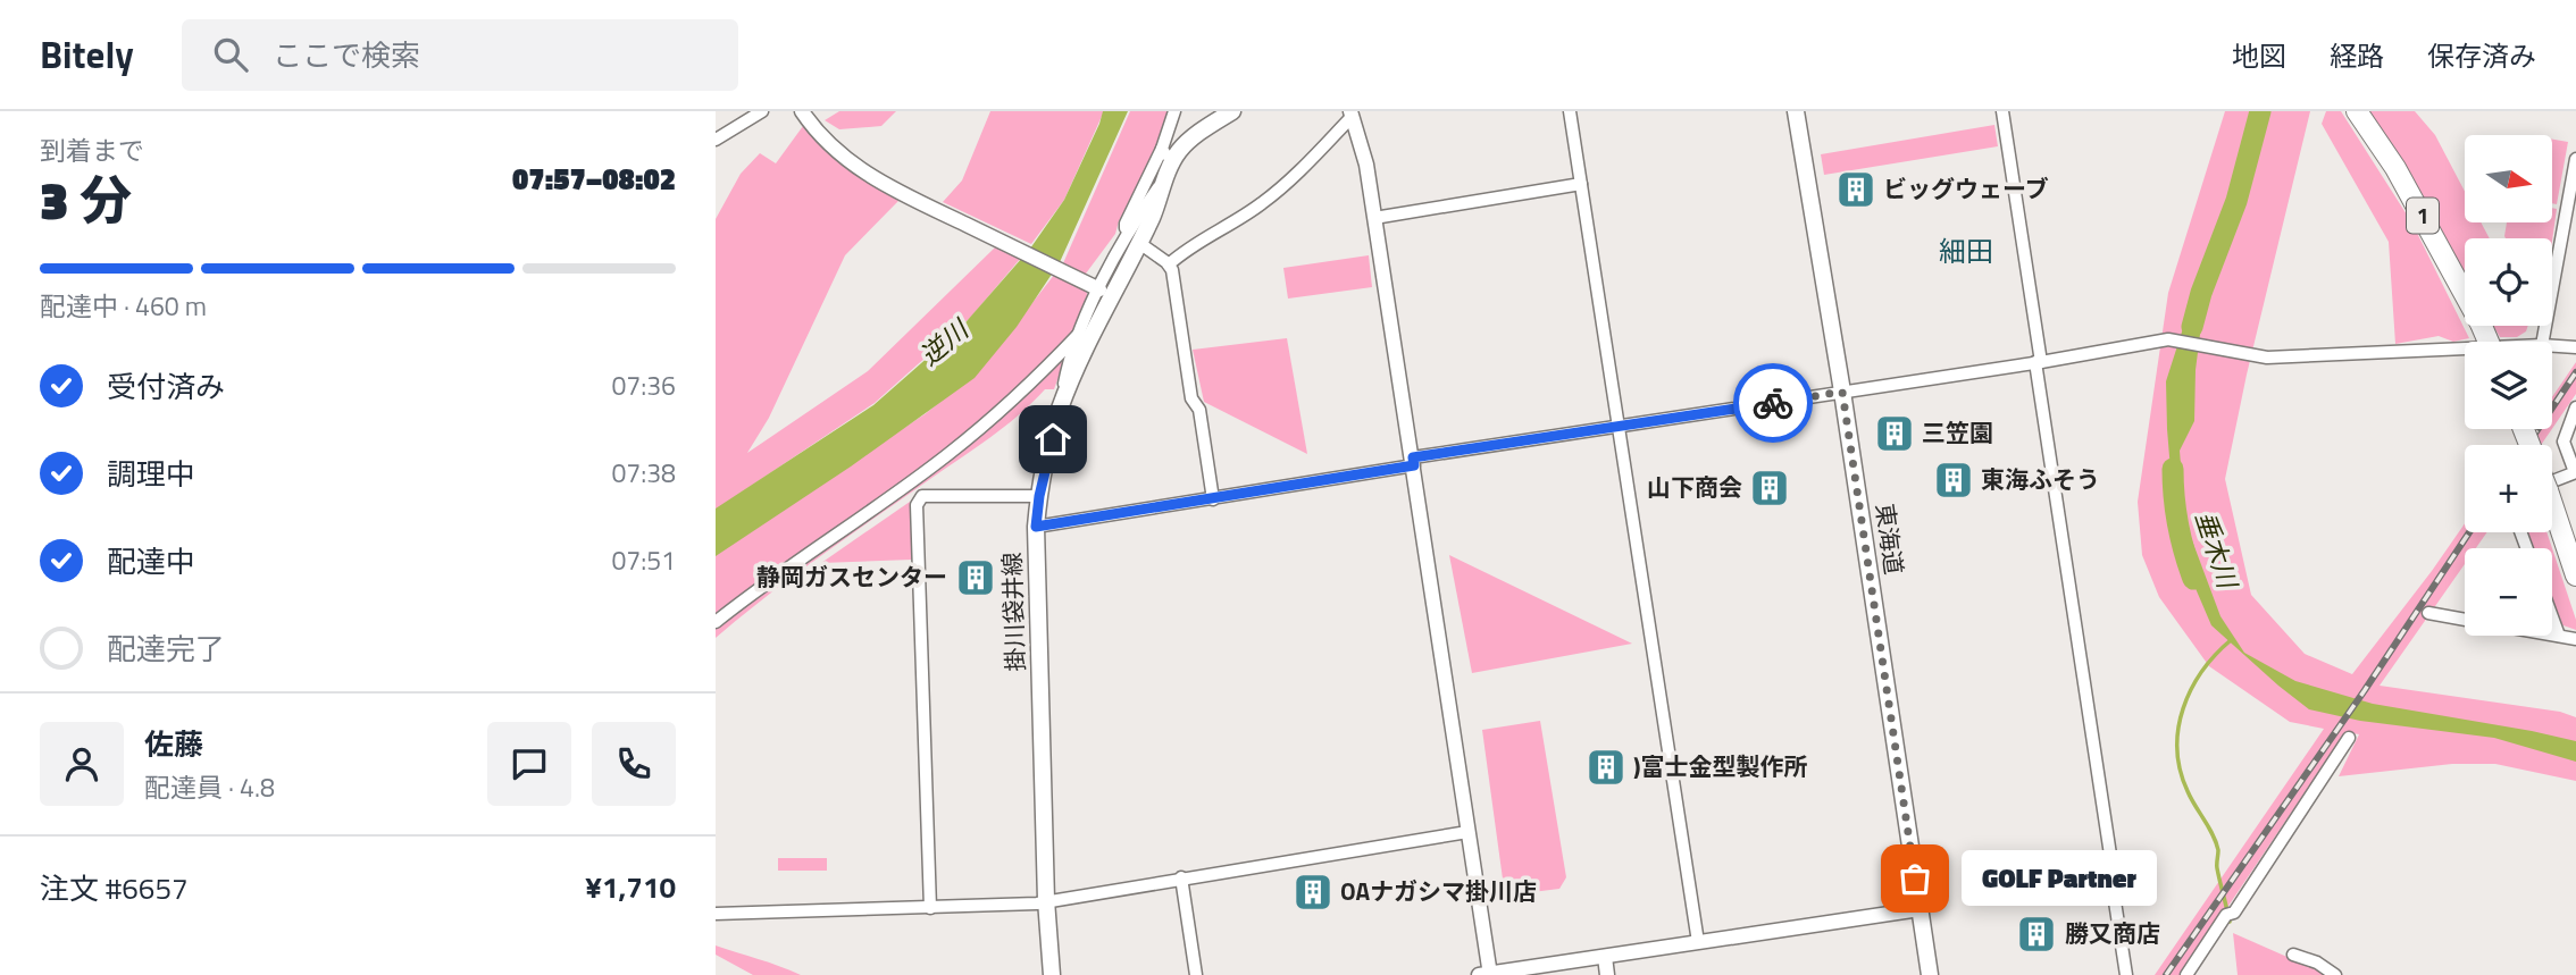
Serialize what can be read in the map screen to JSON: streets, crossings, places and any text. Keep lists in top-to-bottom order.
{
  "streets": {
    "highway": ["1"],
    "main road": ["東海道", "掛川袋井線"]
  },
  "districts": ["細田"],
  "water": ["逆川", "垂木川"],
  "places": {
    "building": [
      "ビッグウェーブ",
      "三笠園",
      "東海ふそう",
      "山下商会",
      "静岡ガスセンター",
      ")富士金型製作所",
      "OAナガシマ掛川店",
      "勝又商店"
    ],
    "other": ["GOLF Partner"]
  },
  "north": "right",
  "page": {
    "header": "Bitely",
    "search": "ここで検索",
    "nav": ["地図", "経路", "保存済み"],
    "heading": ["3 分", "到着まで", "07:57–08:02"],
    "panel": [
      "佐藤",
      "配達員 · 4.8",
      "注文 #6657",
      "¥1,710"
    ],
    "map_buttons": ["+", "−"],
    "bar": "配達中 · 460 m",
    "list": [
      ["受付済み", "07:36"],
      ["調理中", "07:38"],
      ["配達中", "07:51"],
      "配達完了"
    ],
    "bubble": "GOLF Partner"
  }
}
